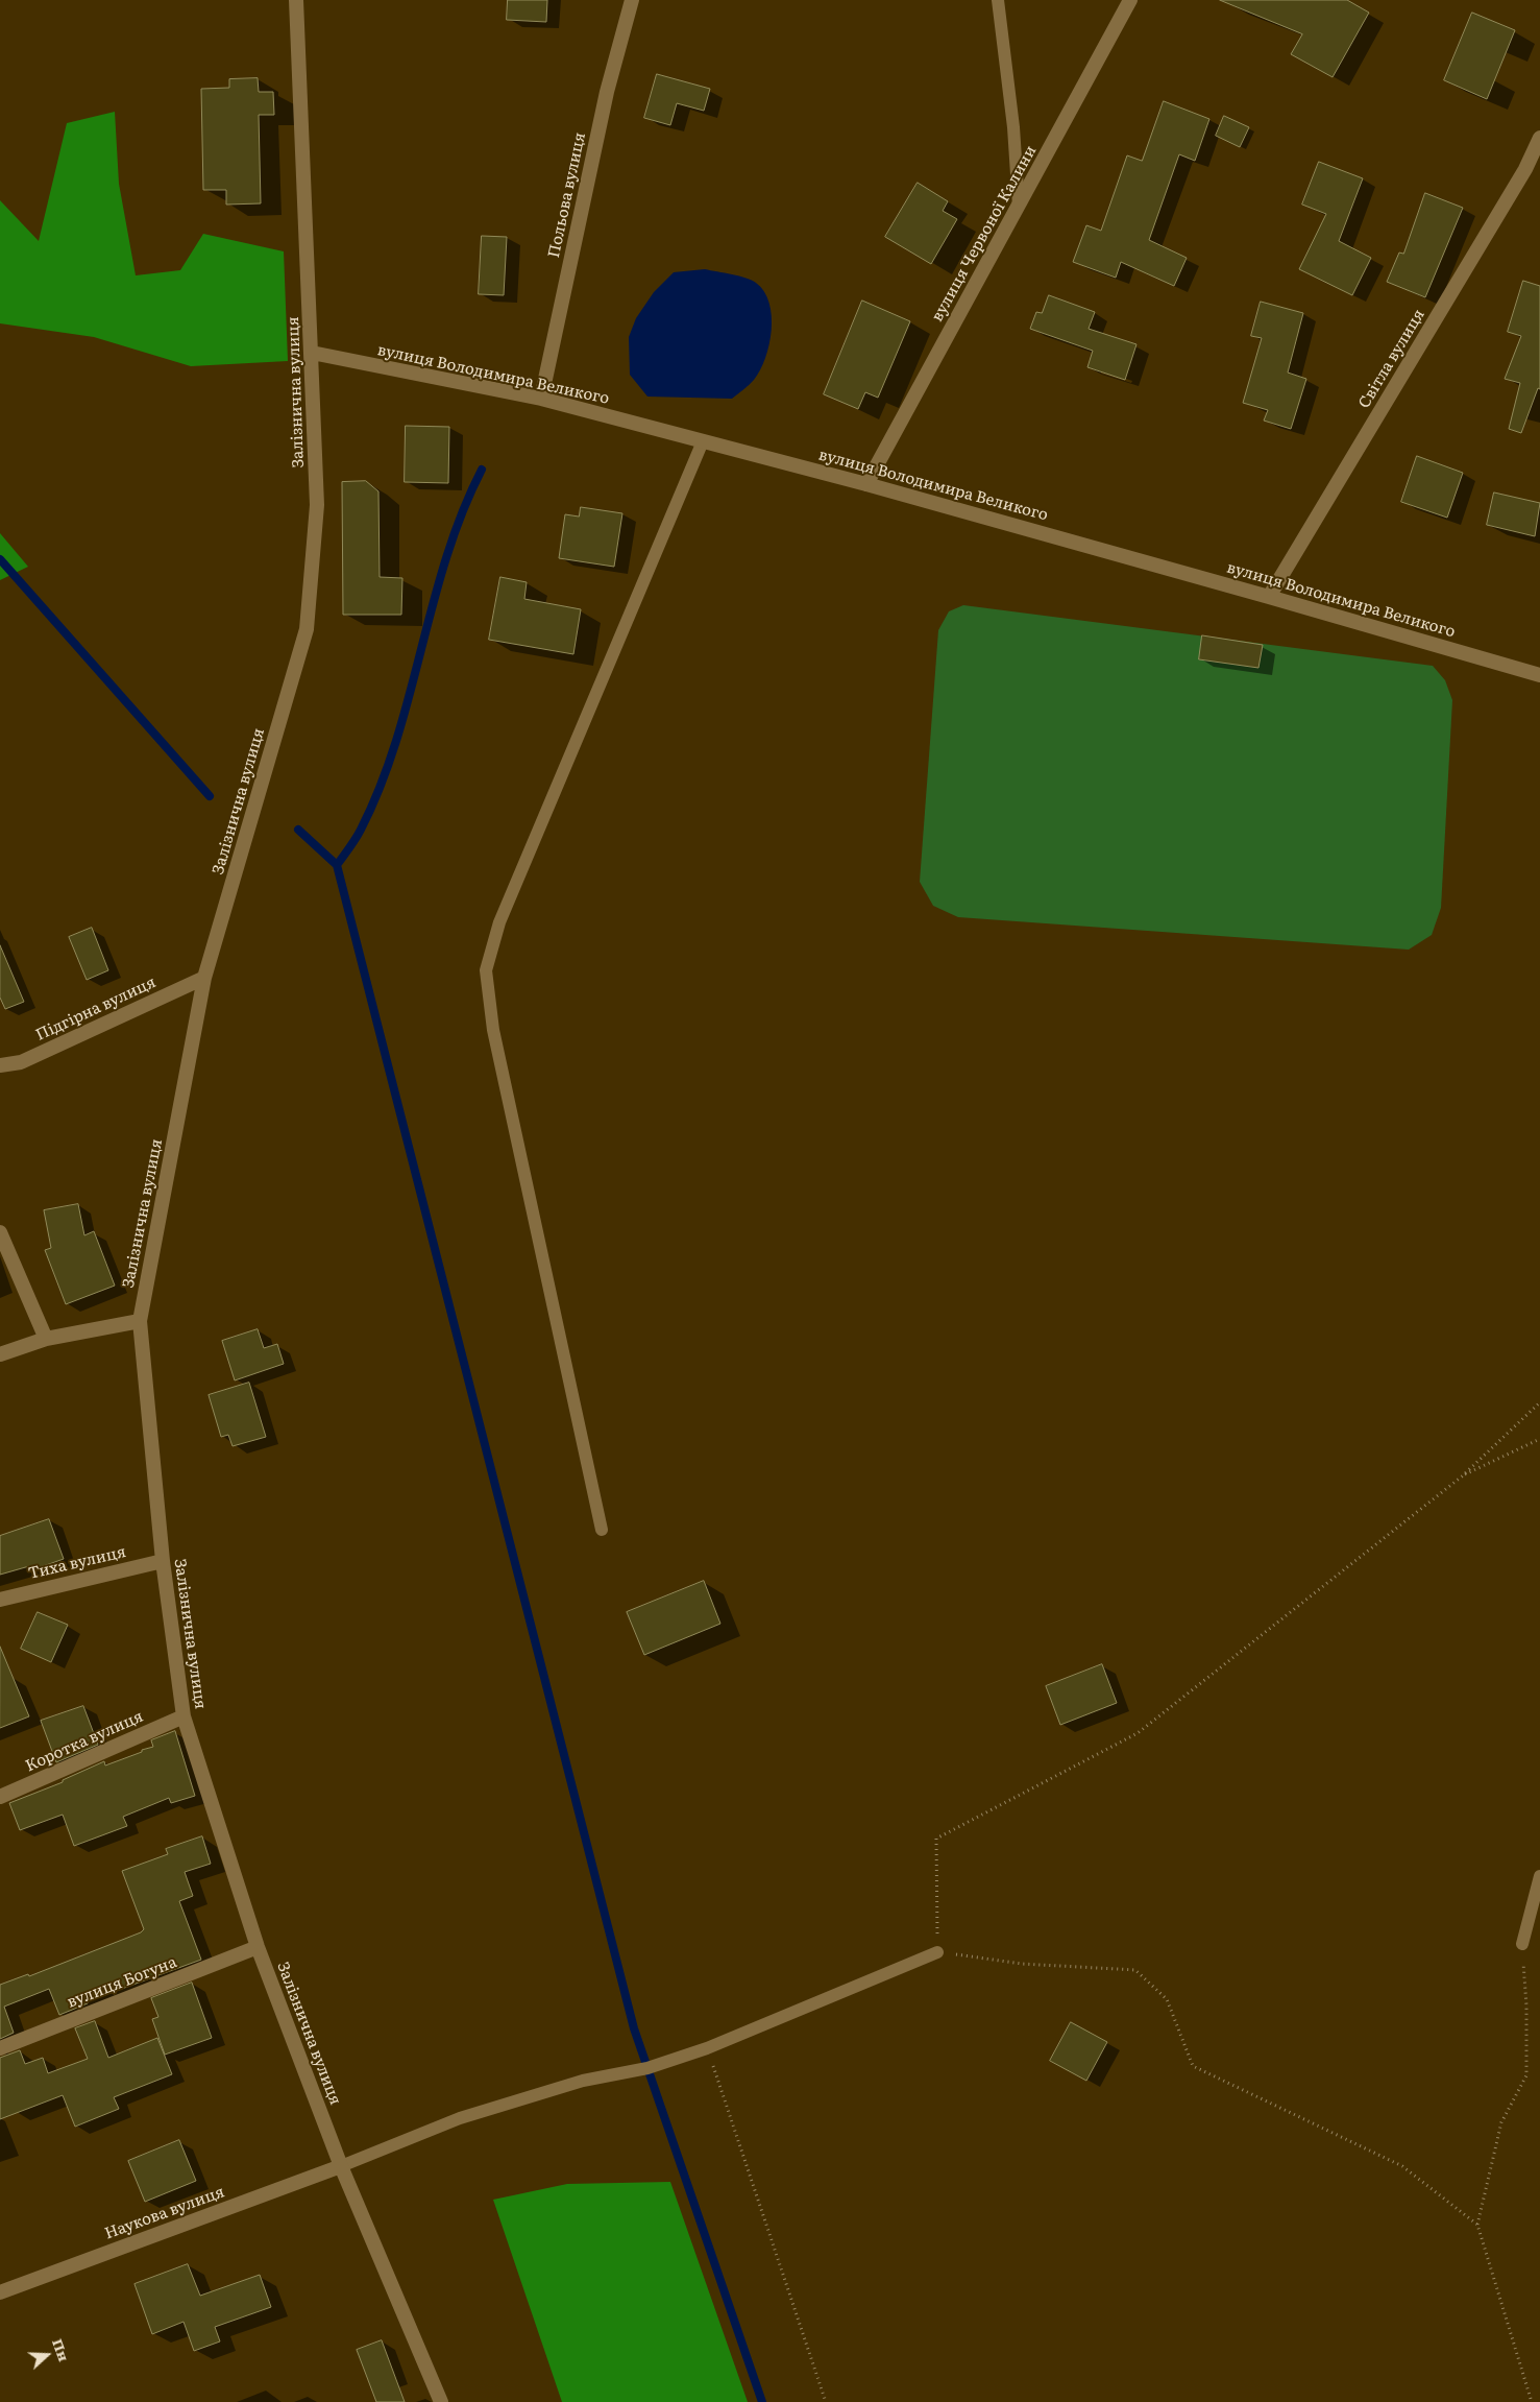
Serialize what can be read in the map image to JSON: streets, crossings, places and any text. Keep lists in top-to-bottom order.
{
  "streets": {
    "street": [
      "Польова вулиця",
      "вулиця Червоної Калини",
      "Світла вулиця",
      "вулиця Володимира Великого",
      "Залізнична вулиця",
      "Підгірна вулиця",
      "Тиха вулиця",
      "Коротка вулиця",
      "вулиця Богуна",
      "Наукова вулиця"
    ]
  },
  "crossings": [
    ["Польова вулиця", "вулиця Володимира Великого"],
    ["вулиця Червоної Калини", "вулиця Володимира Великого"],
    ["Світла вулиця", "вулиця Володимира Великого"],
    ["вулиця Володимира Великого", "Залізнична вулиця"],
    ["Залізнична вулиця", "Підгірна вулиця"],
    ["Залізнична вулиця", "Тиха вулиця"],
    ["Залізнична вулиця", "Коротка вулиця"],
    ["Залізнична вулиця", "вулиця Богуна"],
    ["Залізнична вулиця", "Наукова вулиця"]
  ],
  "north": "right"
}
